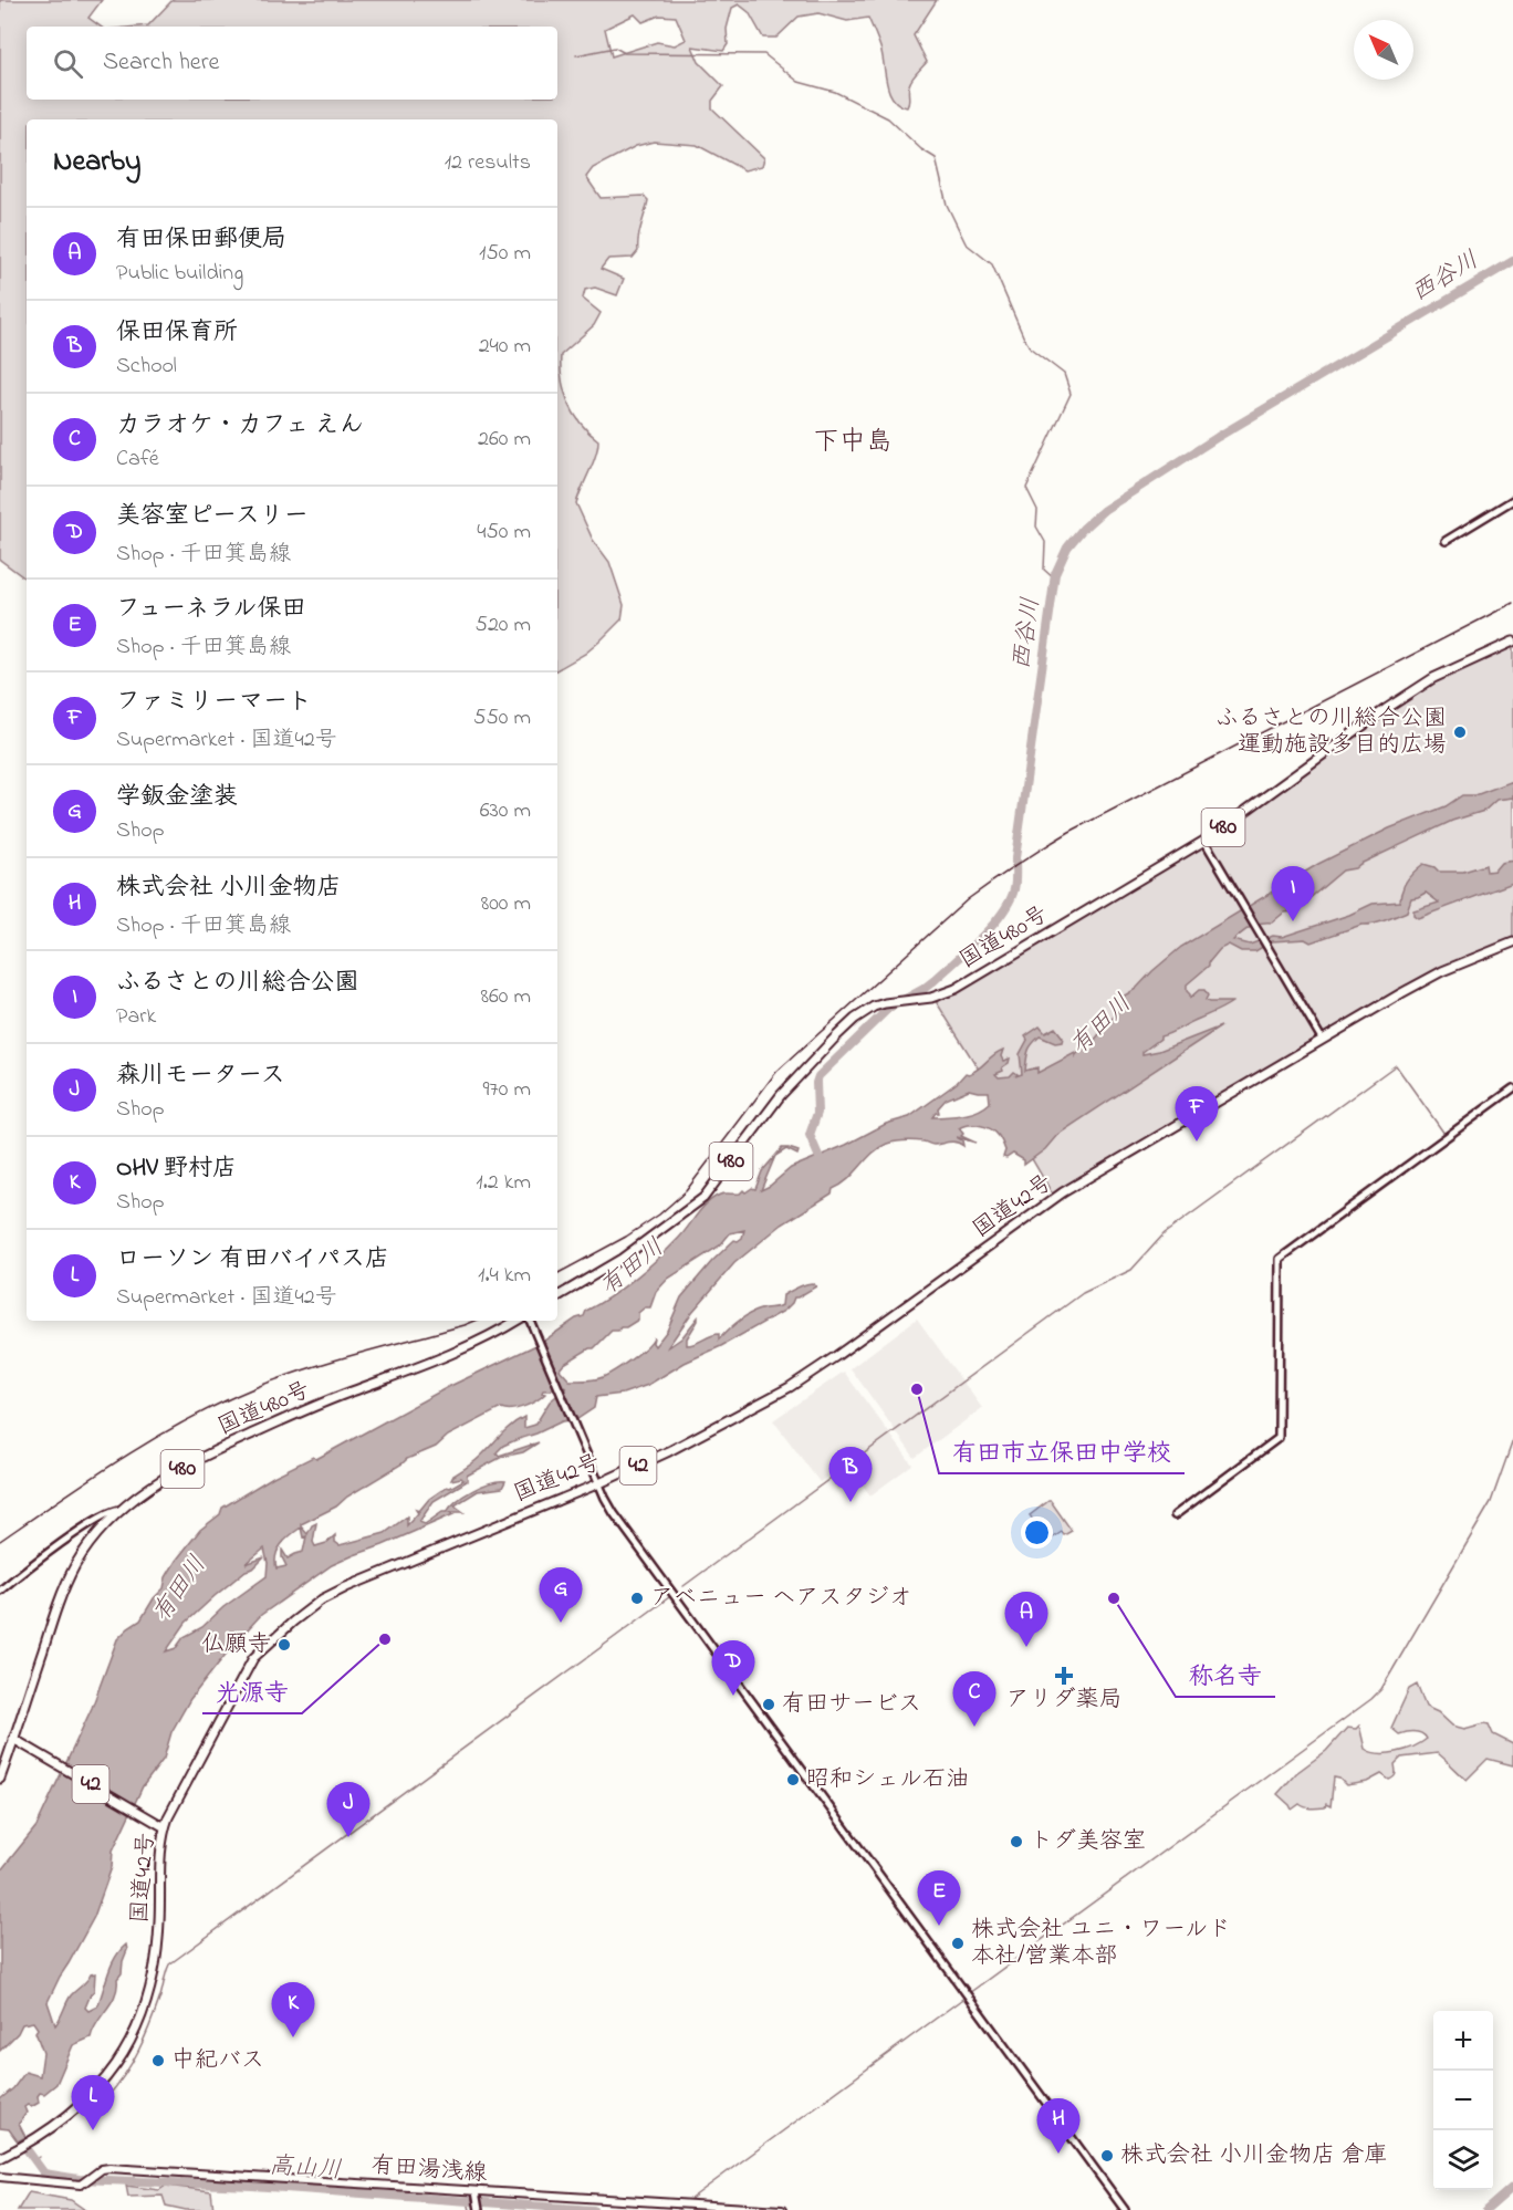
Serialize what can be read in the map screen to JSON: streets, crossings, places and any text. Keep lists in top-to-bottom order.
{
  "streets": {
    "highway": [
      "480",
      "国道480号",
      "国道42号",
      "42"
    ],
    "main road": ["有田湯浅線"]
  },
  "crossings": [
    ["国道480号", "42"],
    ["国道42号", "42"]
  ],
  "districts": ["下中島"],
  "water": ["西谷川", "有田川", "高山川"],
  "places": {
    "other": [
      "ふるさとの川総合公園 運動施設多目的広場",
      "有田市立保田中学校",
      "アベニュー ヘアスタジオ",
      "称名寺",
      "光源寺",
      "仏願寺",
      "有田サービス",
      "昭和シェル石油",
      "トダ美容室",
      "株式会社 ユニ・ワールド 本社/営業本部",
      "中紀バス",
      "株式会社 小川金物店 倉庫"
    ],
    "health": ["アリダ薬局"]
  },
  "north": "top left",
  "page": {
    "search": "Search here",
    "heading": ["Nearby", "12 results"],
    "list": [
      {
        "mark": "A",
        "name": "有田保田郵便局",
        "note": "Public building",
        "value": "150 m"
      },
      {
        "mark": "B",
        "name": "保田保育所",
        "note": "School",
        "value": "240 m"
      },
      {
        "mark": "C",
        "name": "カラオケ・カフェ えん",
        "note": "Café",
        "value": "260 m"
      },
      {
        "mark": "D",
        "name": "美容室ピースリー",
        "note": "Shop · 千田箕島線",
        "value": "450 m"
      },
      {
        "mark": "E",
        "name": "フューネラル保田",
        "note": "Shop · 千田箕島線",
        "value": "520 m"
      },
      {
        "mark": "F",
        "name": "ファミリーマート",
        "note": "Supermarket · 国道42号",
        "value": "550 m"
      },
      {
        "mark": "G",
        "name": "学鈑金塗装",
        "note": "Shop",
        "value": "630 m"
      },
      {
        "mark": "H",
        "name": "株式会社 小川金物店",
        "note": "Shop · 千田箕島線",
        "value": "800 m"
      },
      {
        "mark": "I",
        "name": "ふるさとの川総合公園",
        "note": "Park",
        "value": "860 m"
      },
      {
        "mark": "J",
        "name": "森川モータース",
        "note": "Shop",
        "value": "970 m"
      },
      {
        "mark": "K",
        "name": "OHV 野村店",
        "note": "Shop",
        "value": "1.2 km"
      },
      {
        "mark": "L",
        "name": "ローソン 有田バイパス店",
        "note": "Supermarket · 国道42号",
        "value": "1.4 km"
      }
    ],
    "pins": [
      "I",
      "F",
      "B",
      "G",
      "A",
      "D",
      "C",
      "J",
      "E",
      "K",
      "L",
      "H"
    ],
    "map_buttons": ["+", "−"]
  }
}
